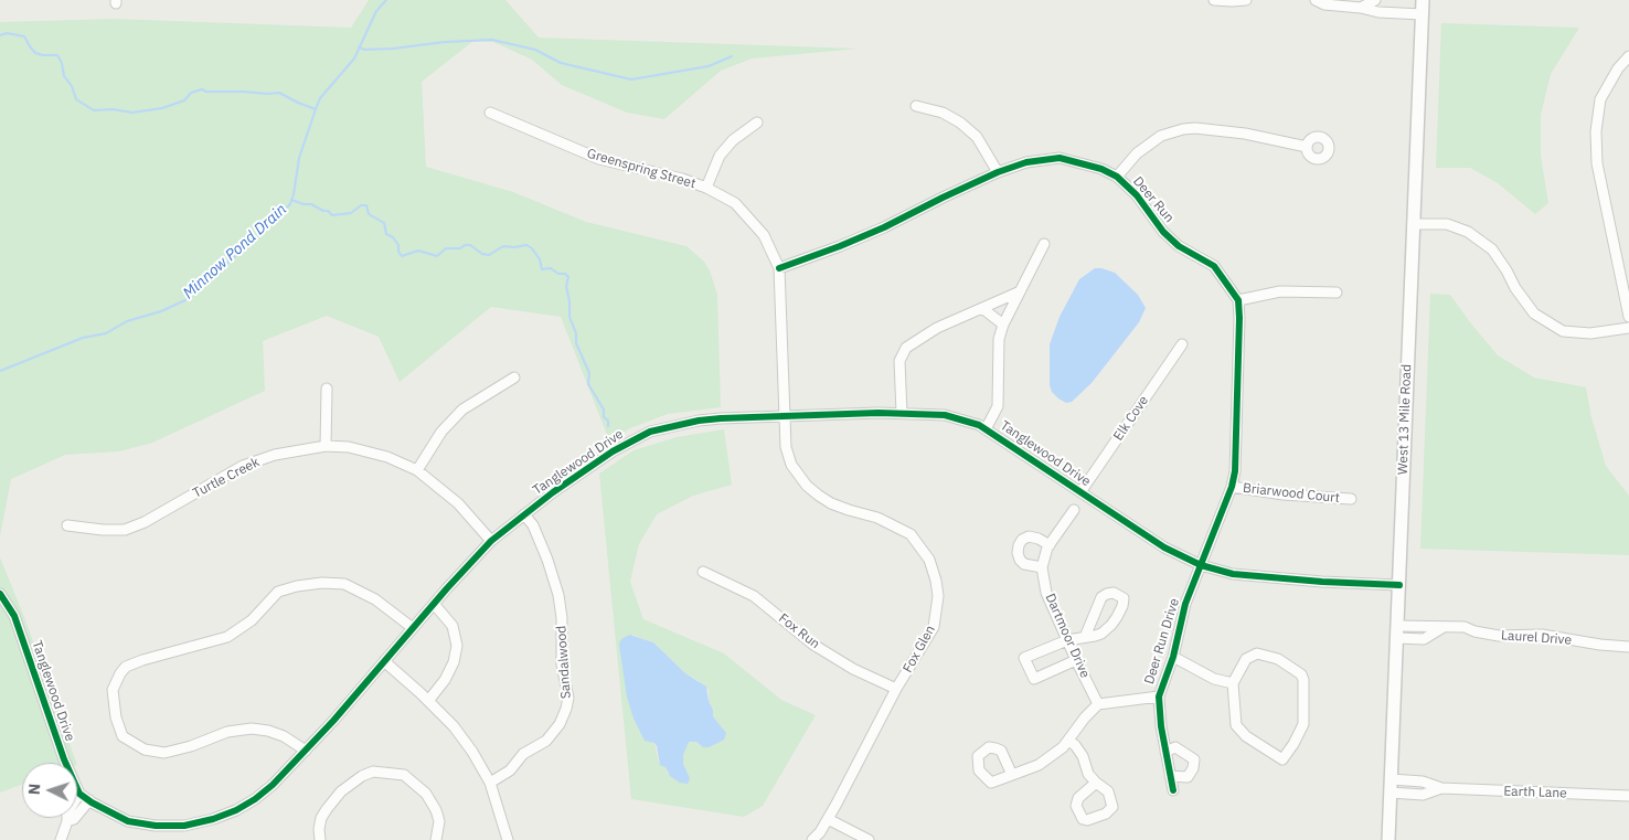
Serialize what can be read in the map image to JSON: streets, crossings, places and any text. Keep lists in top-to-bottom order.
{
  "streets": {
    "street": [
      "Greenspring Street",
      "Deer Run",
      "Elk Cove",
      "West 13 Mile Road",
      "Tanglewood Drive",
      "Turtle Creek",
      "Briarwood Court",
      "Fox Run",
      "Dartmoor Drive",
      "Laurel Drive",
      "Deer Run Drive",
      "Fox Glen",
      "Sandalwood",
      "Earth Lane"
    ]
  },
  "crossings": [
    ["Greenspring Street", "Deer Run"],
    ["Greenspring Street", "Tanglewood Drive"],
    ["Greenspring Street", "Fox Glen"],
    ["Elk Cove", "Tanglewood Drive"],
    ["West 13 Mile Road", "Tanglewood Drive"],
    ["West 13 Mile Road", "Laurel Drive"],
    ["West 13 Mile Road", "Earth Lane"],
    ["Tanglewood Drive", "Turtle Creek"],
    ["Tanglewood Drive", "Deer Run Drive"],
    ["Tanglewood Drive", "Fox Glen"],
    ["Tanglewood Drive", "Sandalwood"],
    ["Fox Run", "Fox Glen"],
    ["Dartmoor Drive", "Deer Run Drive"]
  ],
  "water": ["Minnow Pond Drain"],
  "north": "left"
}
